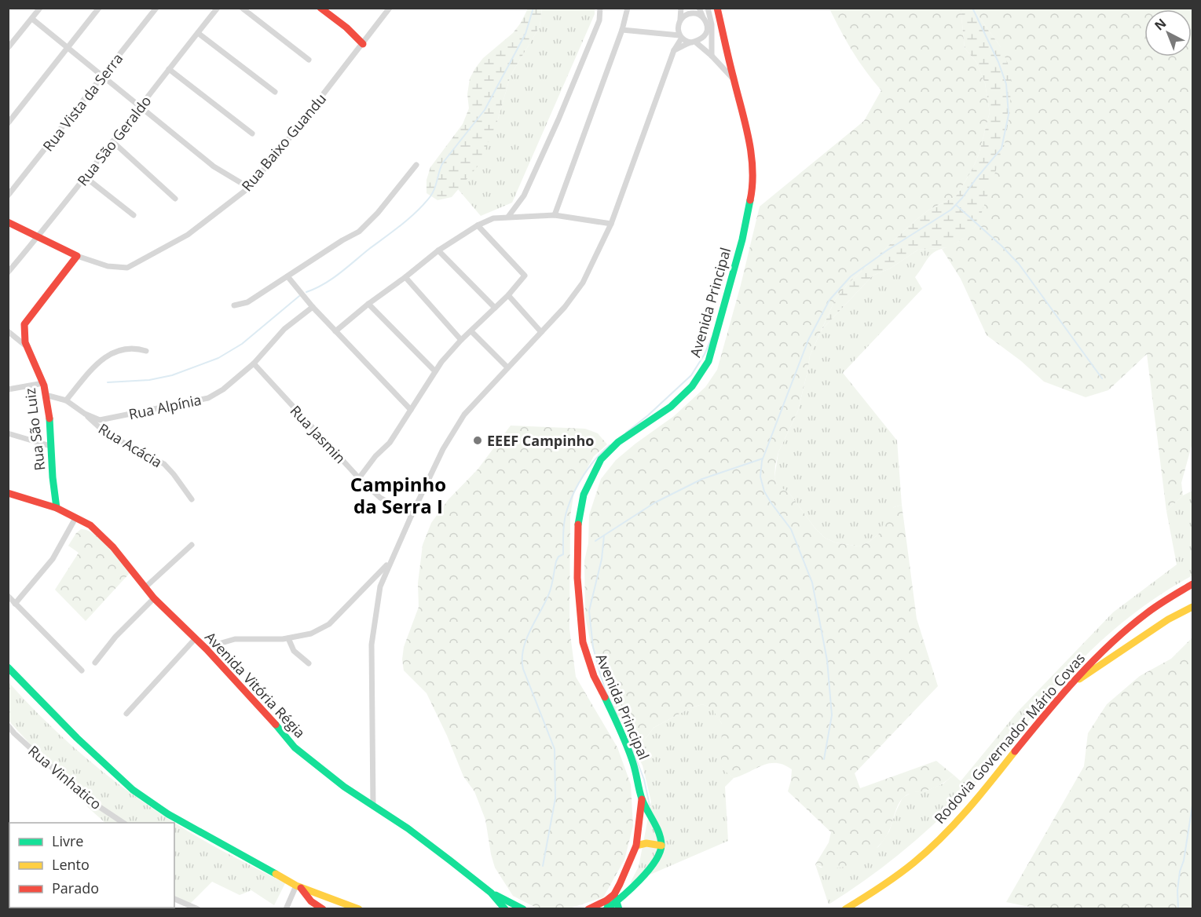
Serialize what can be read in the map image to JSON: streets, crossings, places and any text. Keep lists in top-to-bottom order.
{
  "streets": {
    "street": [
      "Rua Vista da Serra",
      "Rua São Geraldo",
      "Rua Baixo Guandu",
      "Avenida Principal",
      "Rua Alpínia",
      "Rua São Luiz",
      "Rua Jasmin",
      "Rua Acácia",
      "Avenida Vitória Régia",
      "Rodovia Governador Mário Covas",
      "Rua Vinhatico"
    ]
  },
  "crossings": [
    ["Rua Alpínia", "Rua São Luiz"],
    ["Rua Alpínia", "Rua Jasmin"],
    ["Rua Alpínia", "Rua Acácia"],
    ["Rua São Luiz", "Avenida Vitória Régia"]
  ],
  "districts": ["Campinho da Serra I"],
  "places": ["EEEF Campinho"],
  "legend": ["Livre", "Lento", "Parado"],
  "north": "top left"
}
